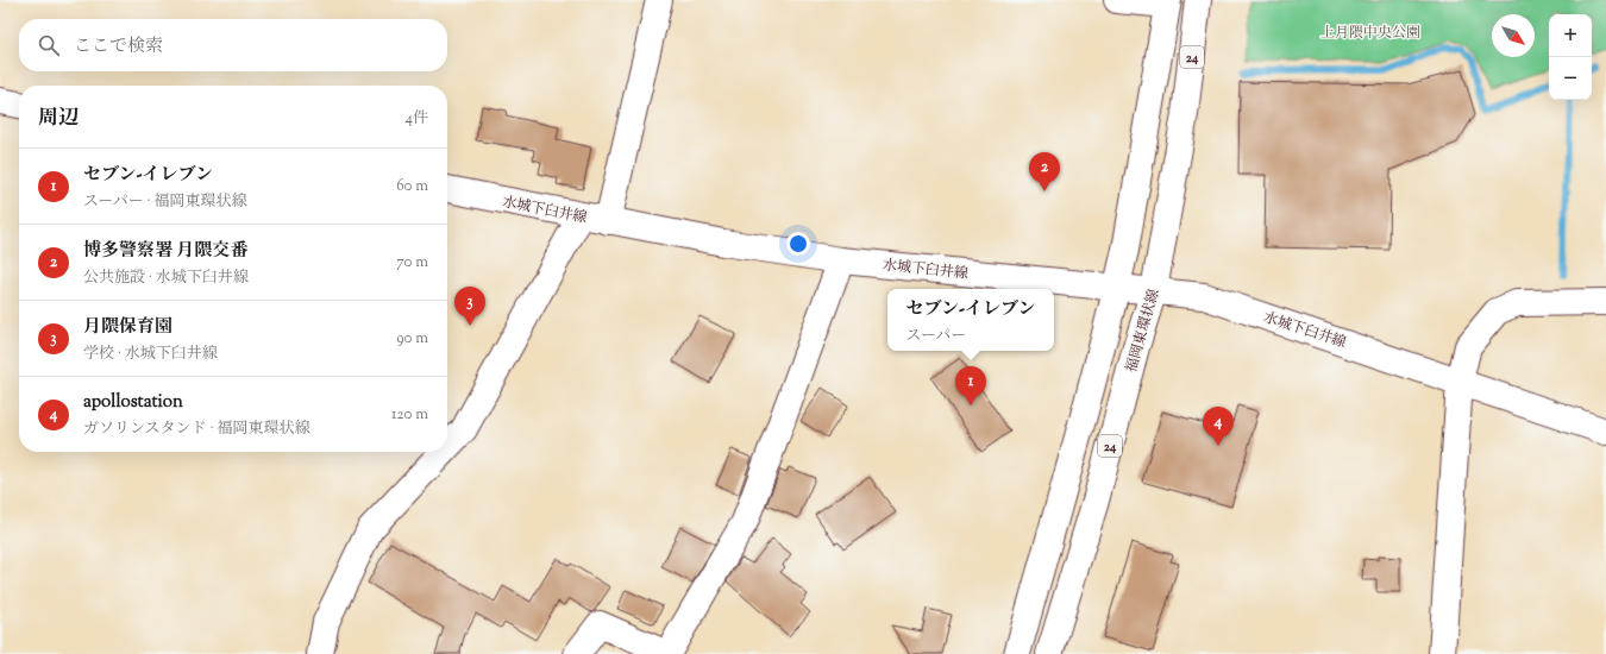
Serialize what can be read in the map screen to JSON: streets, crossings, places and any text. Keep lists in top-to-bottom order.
{
  "streets": {
    "main road": ["24", "水城下臼井線", "福岡東環状線"]
  },
  "crossings": [
    ["24", "水城下臼井線"],
    ["水城下臼井線", "福岡東環状線"]
  ],
  "parks": ["上月隈中央公園"],
  "north": "bottom right",
  "page": {
    "map_buttons": ["+", "−"],
    "search": "ここで検索",
    "heading": ["周辺", "4件"],
    "list": [
      {
        "mark": "1",
        "name": "セブン-イレブン",
        "note": "スーパー · 福岡東環状線",
        "value": "60 m"
      },
      {
        "mark": "2",
        "name": "博多警察署 月隈交番",
        "note": "公共施設 · 水城下臼井線",
        "value": "70 m"
      },
      {
        "mark": "3",
        "name": "月隈保育園",
        "note": "学校 · 水城下臼井線",
        "value": "90 m"
      },
      {
        "mark": "4",
        "name": "apollostation",
        "note": "ガソリンスタンド · 福岡東環状線",
        "value": "120 m"
      }
    ],
    "pins": [
      "2",
      "3",
      "1",
      "4"
    ],
    "popup": ["セブン-イレブン", "スーパー"]
  }
}
